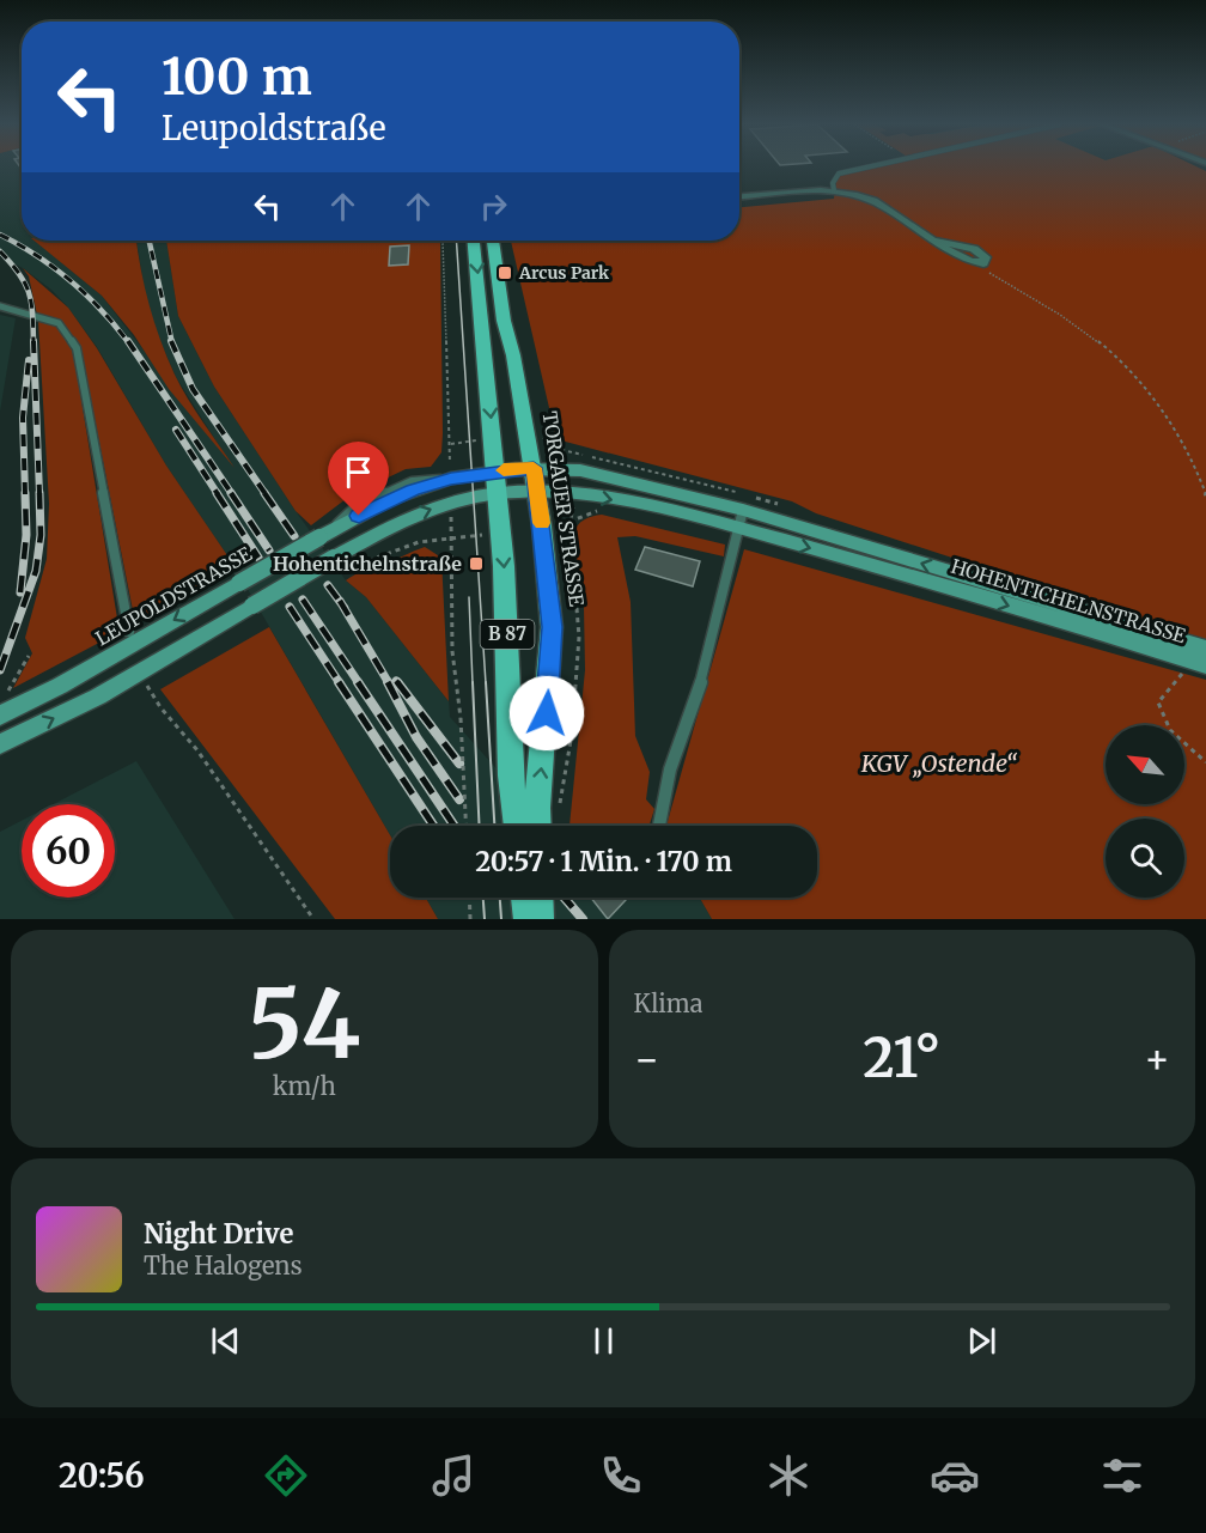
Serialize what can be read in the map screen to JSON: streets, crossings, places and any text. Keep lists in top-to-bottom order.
{
  "streets": {
    "main road": [
      "TORGAUER STRASSE",
      "LEUPOLDSTRASSE",
      "HOHENTICHELNSTRASSE",
      "B 87"
    ]
  },
  "crossings": [
    ["TORGAUER STRASSE", "LEUPOLDSTRASSE"],
    ["TORGAUER STRASSE", "HOHENTICHELNSTRASSE"],
    ["LEUPOLDSTRASSE", "HOHENTICHELNSTRASSE"],
    ["LEUPOLDSTRASSE", "B 87"],
    ["HOHENTICHELNSTRASSE", "B 87"]
  ],
  "parks": ["KGV „Ostende“"],
  "places": {
    "transit": ["Arcus Park", "Hohentichelnstraße"]
  },
  "north": "top left",
  "page": {
    "turn": ["100 m", "Leupoldstraße"],
    "limit": "60",
    "trip": "20:57 · 1 Min. · 170 m",
    "tile": [
      ["54", "km/h"],
      "Klima"
    ],
    "heat": ["−", "21°", "+"],
    "song": ["Night Drive", "The Halogens"],
    "tabs": "20:56"
  }
}
